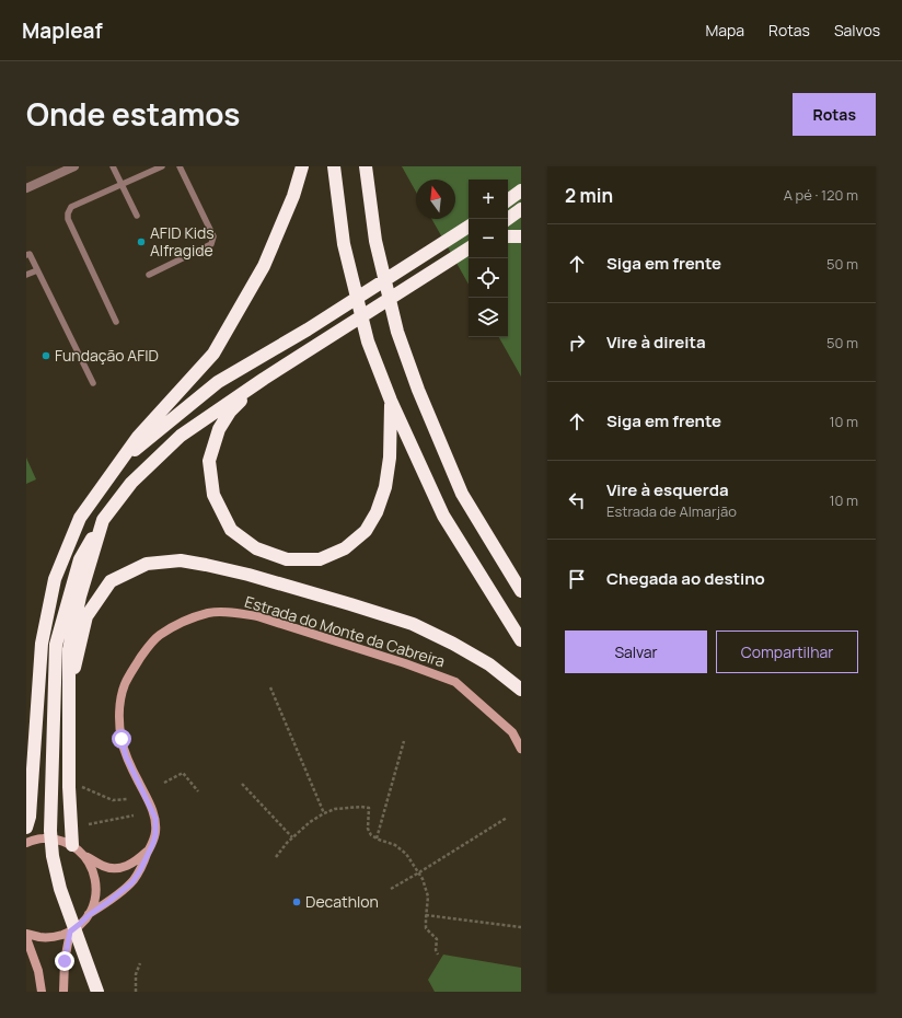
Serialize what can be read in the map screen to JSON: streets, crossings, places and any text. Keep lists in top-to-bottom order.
{
  "streets": {
    "street": ["Estrada do Monte da Cabreira"]
  },
  "places": ["AFID Kids Alfragide", "Fundação AFID", "Decathlon"],
  "north": "top",
  "page": {
    "header": "Mapleaf",
    "nav": ["Mapa", "Rotas", "Salvos"],
    "title": "Onde estamos",
    "buttons": [
      "Rotas",
      ["Salvar", "Compartilhar"]
    ],
    "heading": ["2 min", "A pé · 120 m"],
    "map_buttons": ["+", "−"],
    "list": [
      ["Siga em frente", "50 m"],
      ["Vire à direita", "50 m"],
      ["Siga em frente", "10 m"],
      ["Vire à esquerda", "Estrada de Almarjão", "10 m"],
      "Chegada ao destino"
    ]
  }
}
